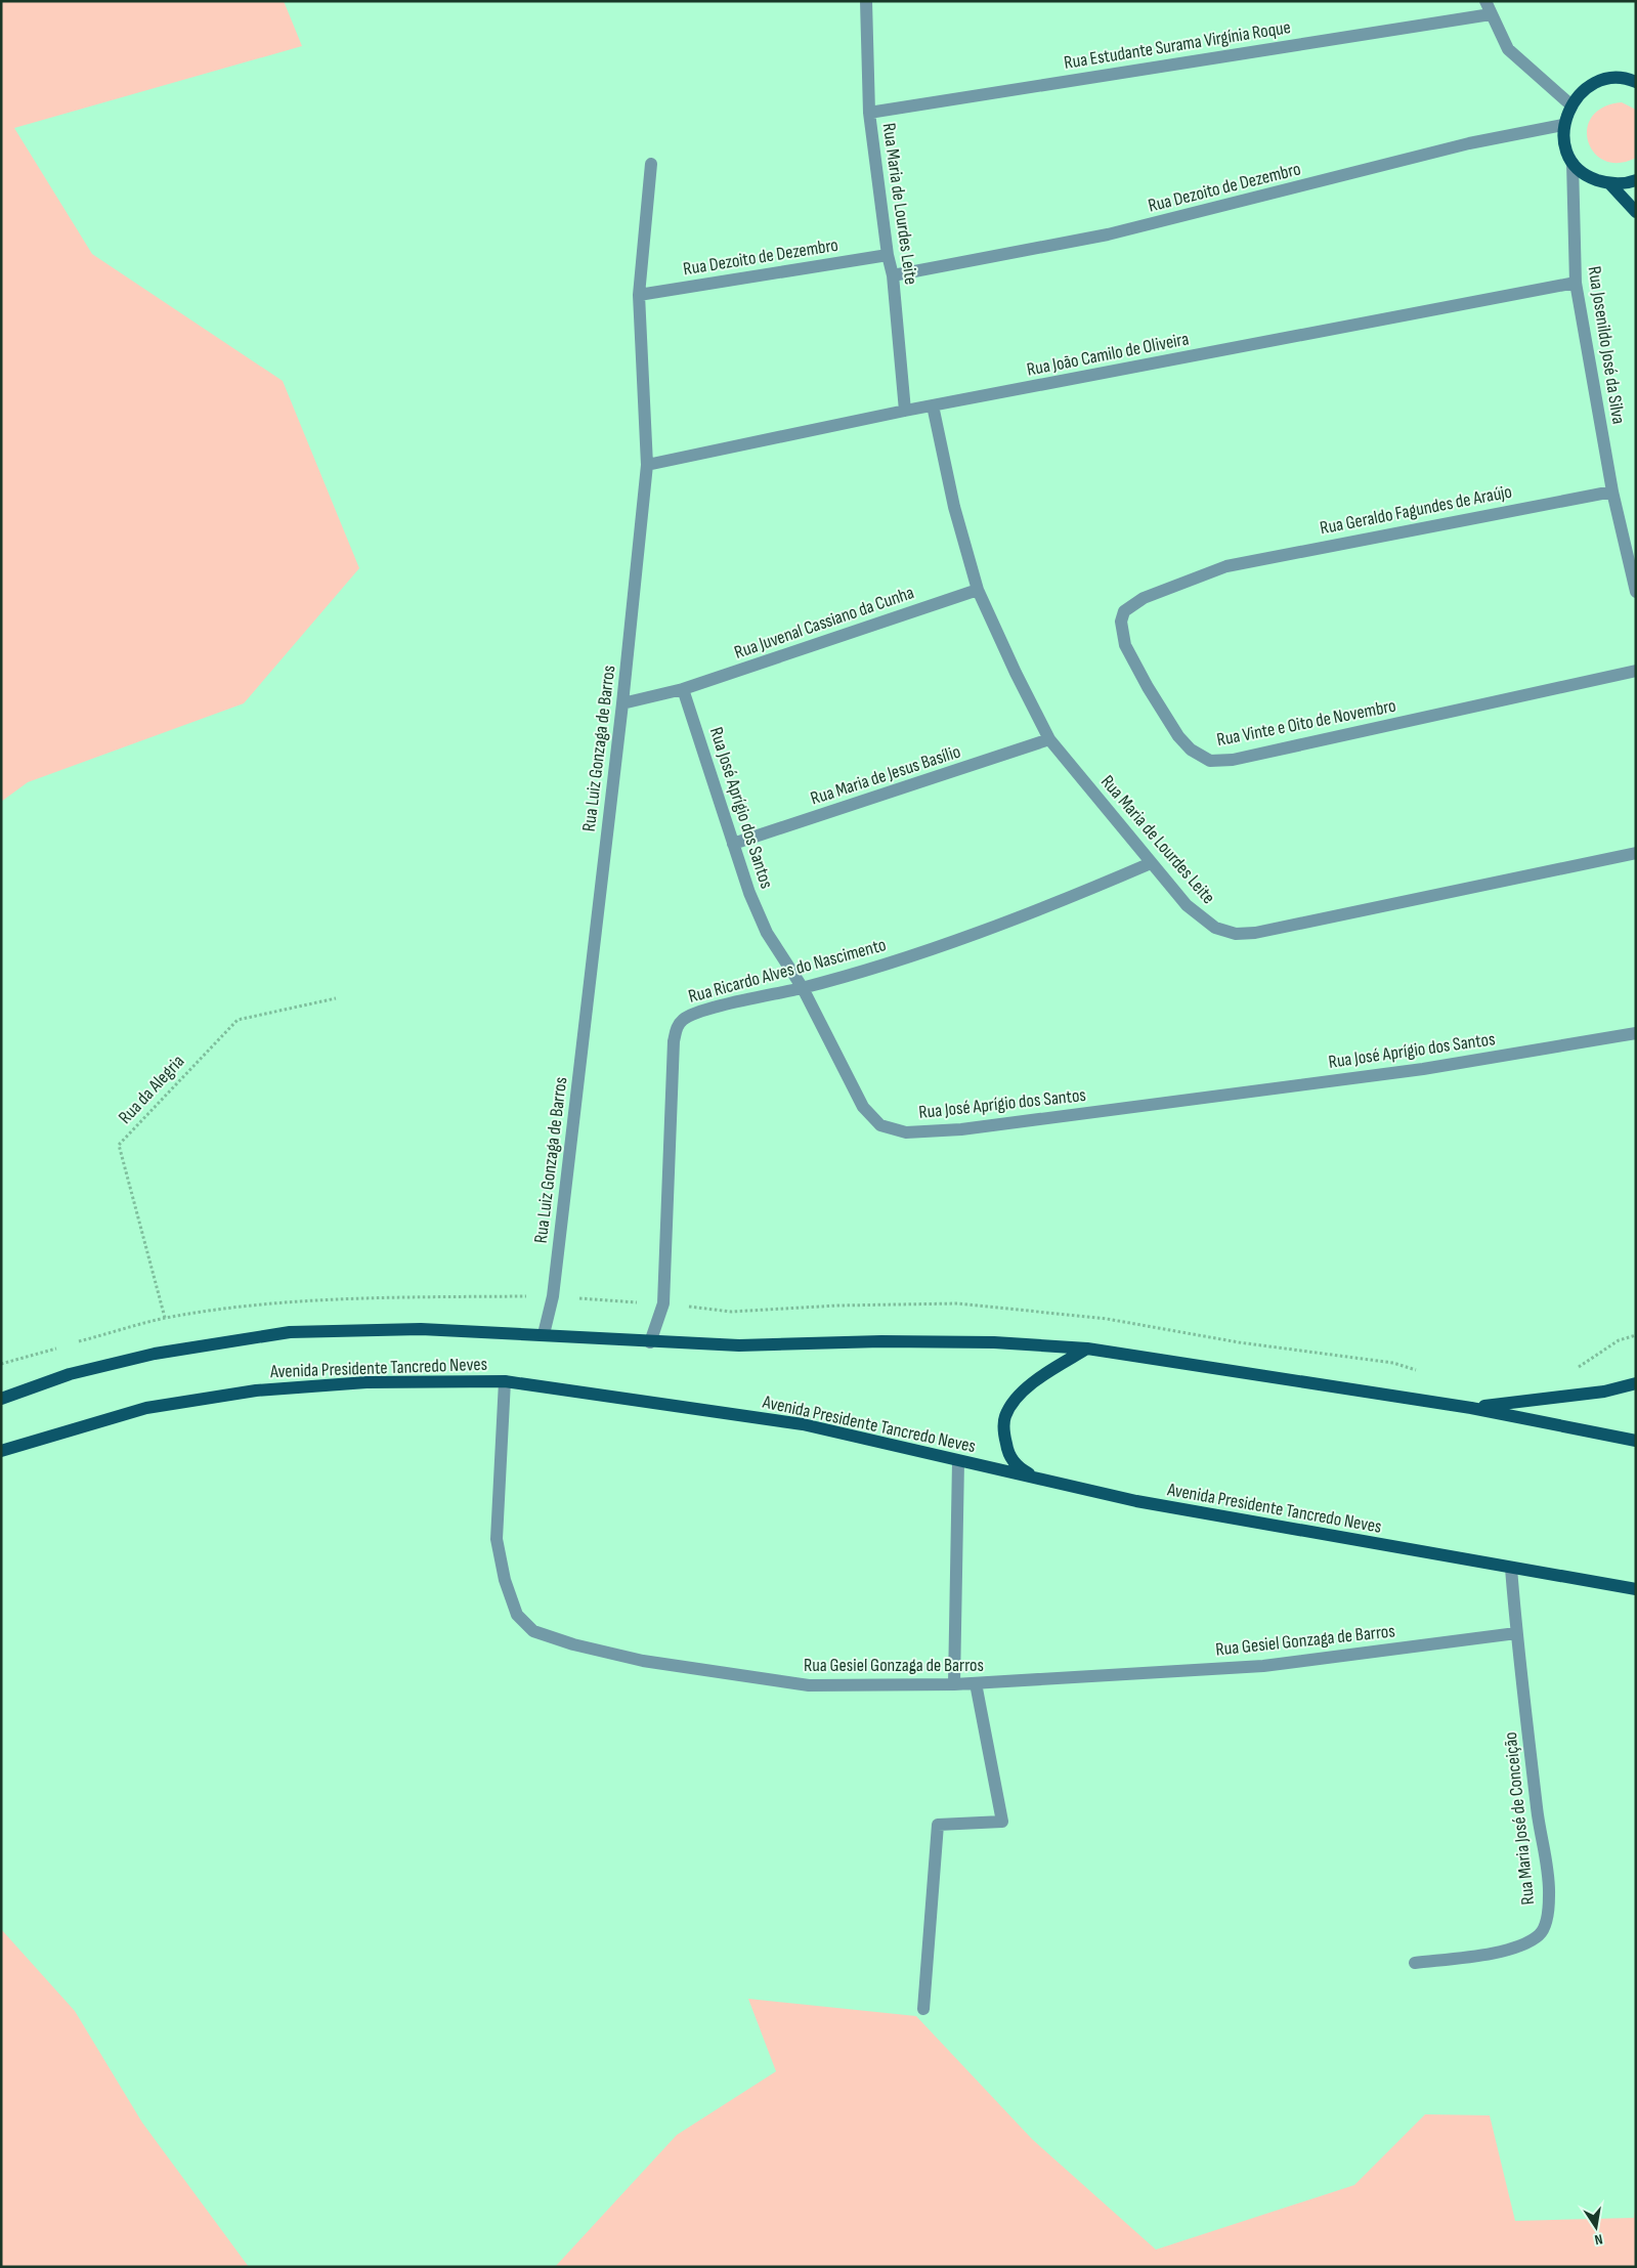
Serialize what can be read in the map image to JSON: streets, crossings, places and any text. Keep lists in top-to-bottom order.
{
  "streets": {
    "main road": ["Avenida Presidente Tancredo Neves"],
    "street": [
      "Rua Estudante Surama Virgínia Roque",
      "Rua Dezoito de Dezembro",
      "Rua Maria de Lourdes Leite",
      "Rua Josenildo José da Silva",
      "Rua João Camilo de Oliveira",
      "Rua Geraldo Fagundes de Araújo",
      "Rua Juvenal Cassiano da Cunha",
      "Rua Vinte e Oito de Novembro",
      "Rua Luiz Gonzaga de Barros",
      "Rua Maria de Jesus Basílio",
      "Rua José Aprígio dos Santos",
      "Rua Ricardo Alves do Nascimento",
      "Rua Gesiel Gonzaga de Barros",
      "Rua Maria José de Conceição"
    ],
    "path": ["Rua da Alegria"]
  },
  "crossings": [
    ["Rua Estudante Surama Virgínia Roque", "Rua Maria de Lourdes Leite"],
    ["Rua Dezoito de Dezembro", "Rua Maria de Lourdes Leite"],
    ["Rua Dezoito de Dezembro", "Rua Luiz Gonzaga de Barros"],
    ["Rua Maria de Lourdes Leite", "Rua João Camilo de Oliveira"],
    ["Rua Maria de Lourdes Leite", "Rua Juvenal Cassiano da Cunha"],
    ["Rua Maria de Lourdes Leite", "Rua Maria de Jesus Basílio"],
    ["Rua Maria de Lourdes Leite", "Rua Ricardo Alves do Nascimento"],
    ["Rua Josenildo José da Silva", "Rua João Camilo de Oliveira"],
    ["Rua Josenildo José da Silva", "Rua Geraldo Fagundes de Araújo"],
    ["Rua João Camilo de Oliveira", "Rua Luiz Gonzaga de Barros"],
    ["Rua Geraldo Fagundes de Araújo", "Rua Vinte e Oito de Novembro"],
    ["Rua Juvenal Cassiano da Cunha", "Rua José Aprígio dos Santos"],
    ["Rua Luiz Gonzaga de Barros", "Avenida Presidente Tancredo Neves"],
    ["Rua Maria de Jesus Basílio", "Rua José Aprígio dos Santos"],
    ["Rua José Aprígio dos Santos", "Rua Ricardo Alves do Nascimento"],
    ["Rua Ricardo Alves do Nascimento", "Avenida Presidente Tancredo Neves"],
    ["Avenida Presidente Tancredo Neves", "Rua Gesiel Gonzaga de Barros"],
    ["Avenida Presidente Tancredo Neves", "Rua Maria José de Conceição"],
    ["Rua Gesiel Gonzaga de Barros", "Rua Maria José de Conceição"]
  ],
  "north": "bottom"
}
